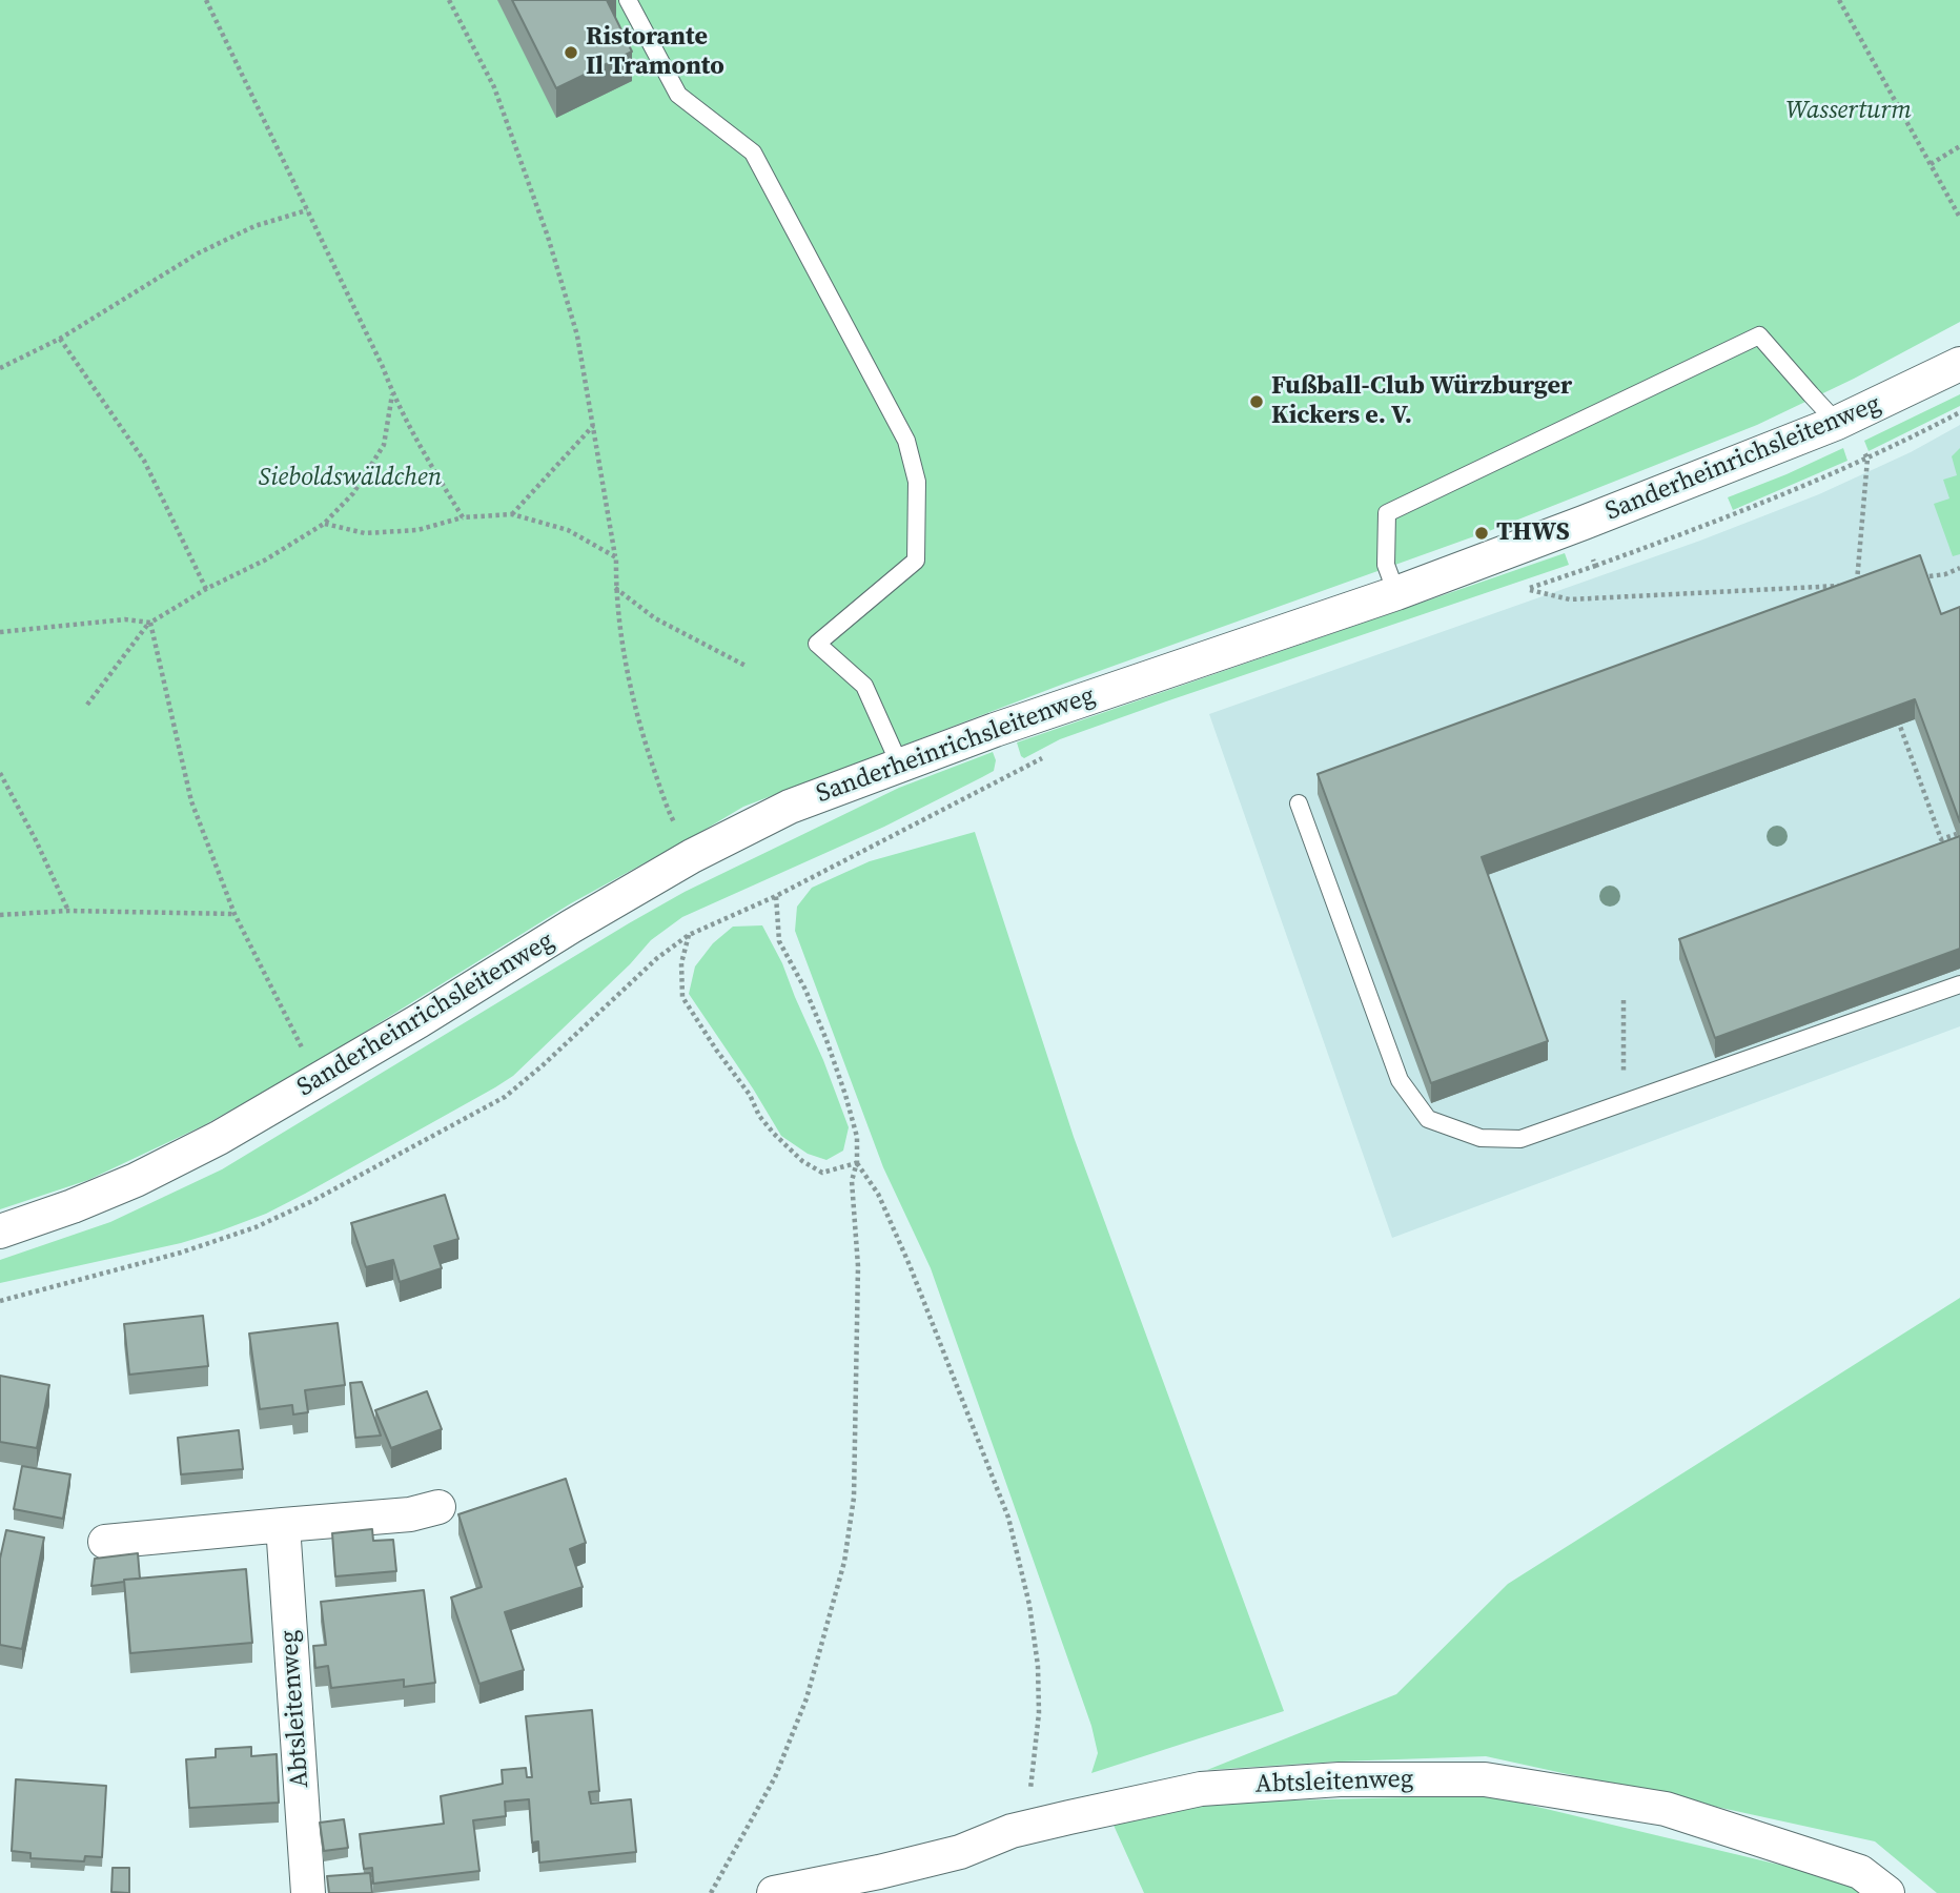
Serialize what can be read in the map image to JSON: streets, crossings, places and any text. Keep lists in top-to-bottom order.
{
  "streets": {
    "street": ["Sanderheinrichsleitenweg", "Abtsleitenweg"]
  },
  "parks": ["Wasserturm", "Sieboldswäldchen"],
  "places": ["Ristorante Il Tramonto", "Fußball-Club Würzburger Kickers e. V.", "THWS"]
}
